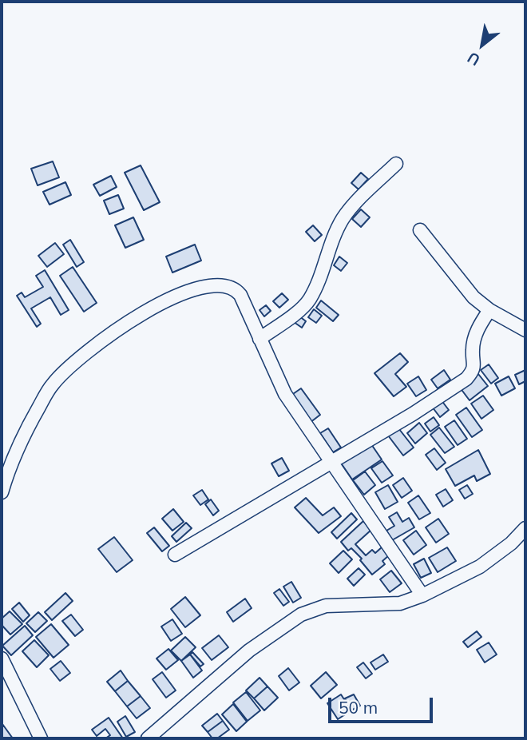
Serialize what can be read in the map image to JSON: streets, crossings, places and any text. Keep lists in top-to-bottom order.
{
  "scale_bar": "50 m",
  "north": "bottom left"
}
